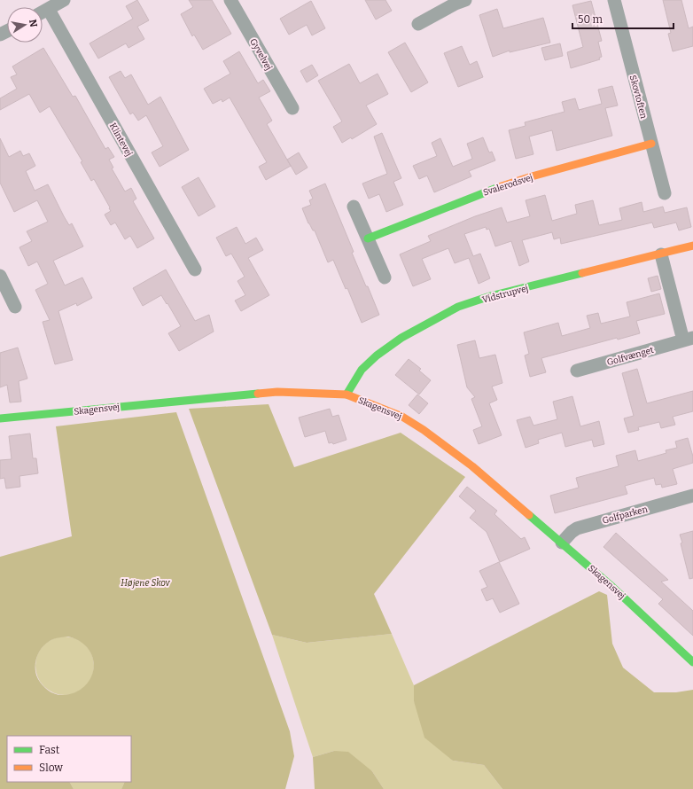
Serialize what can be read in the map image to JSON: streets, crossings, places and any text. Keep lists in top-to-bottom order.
{
  "streets": {
    "street": [
      "Gyvelvej",
      "Skovtoften",
      "Klintevej",
      "Svalerodsvej",
      "Vidstrupvej",
      "Golfvænget",
      "Skagensvej",
      "Golfparken"
    ]
  },
  "crossings": [
    ["Skovtoften", "Svalerodsvej"],
    ["Vidstrupvej", "Golfvænget"],
    ["Vidstrupvej", "Skagensvej"],
    ["Skagensvej", "Golfparken"]
  ],
  "parks": ["Højene Skov"],
  "legend": ["Fast", "Slow"],
  "scale_bar": "50 m",
  "north": "right"
}
